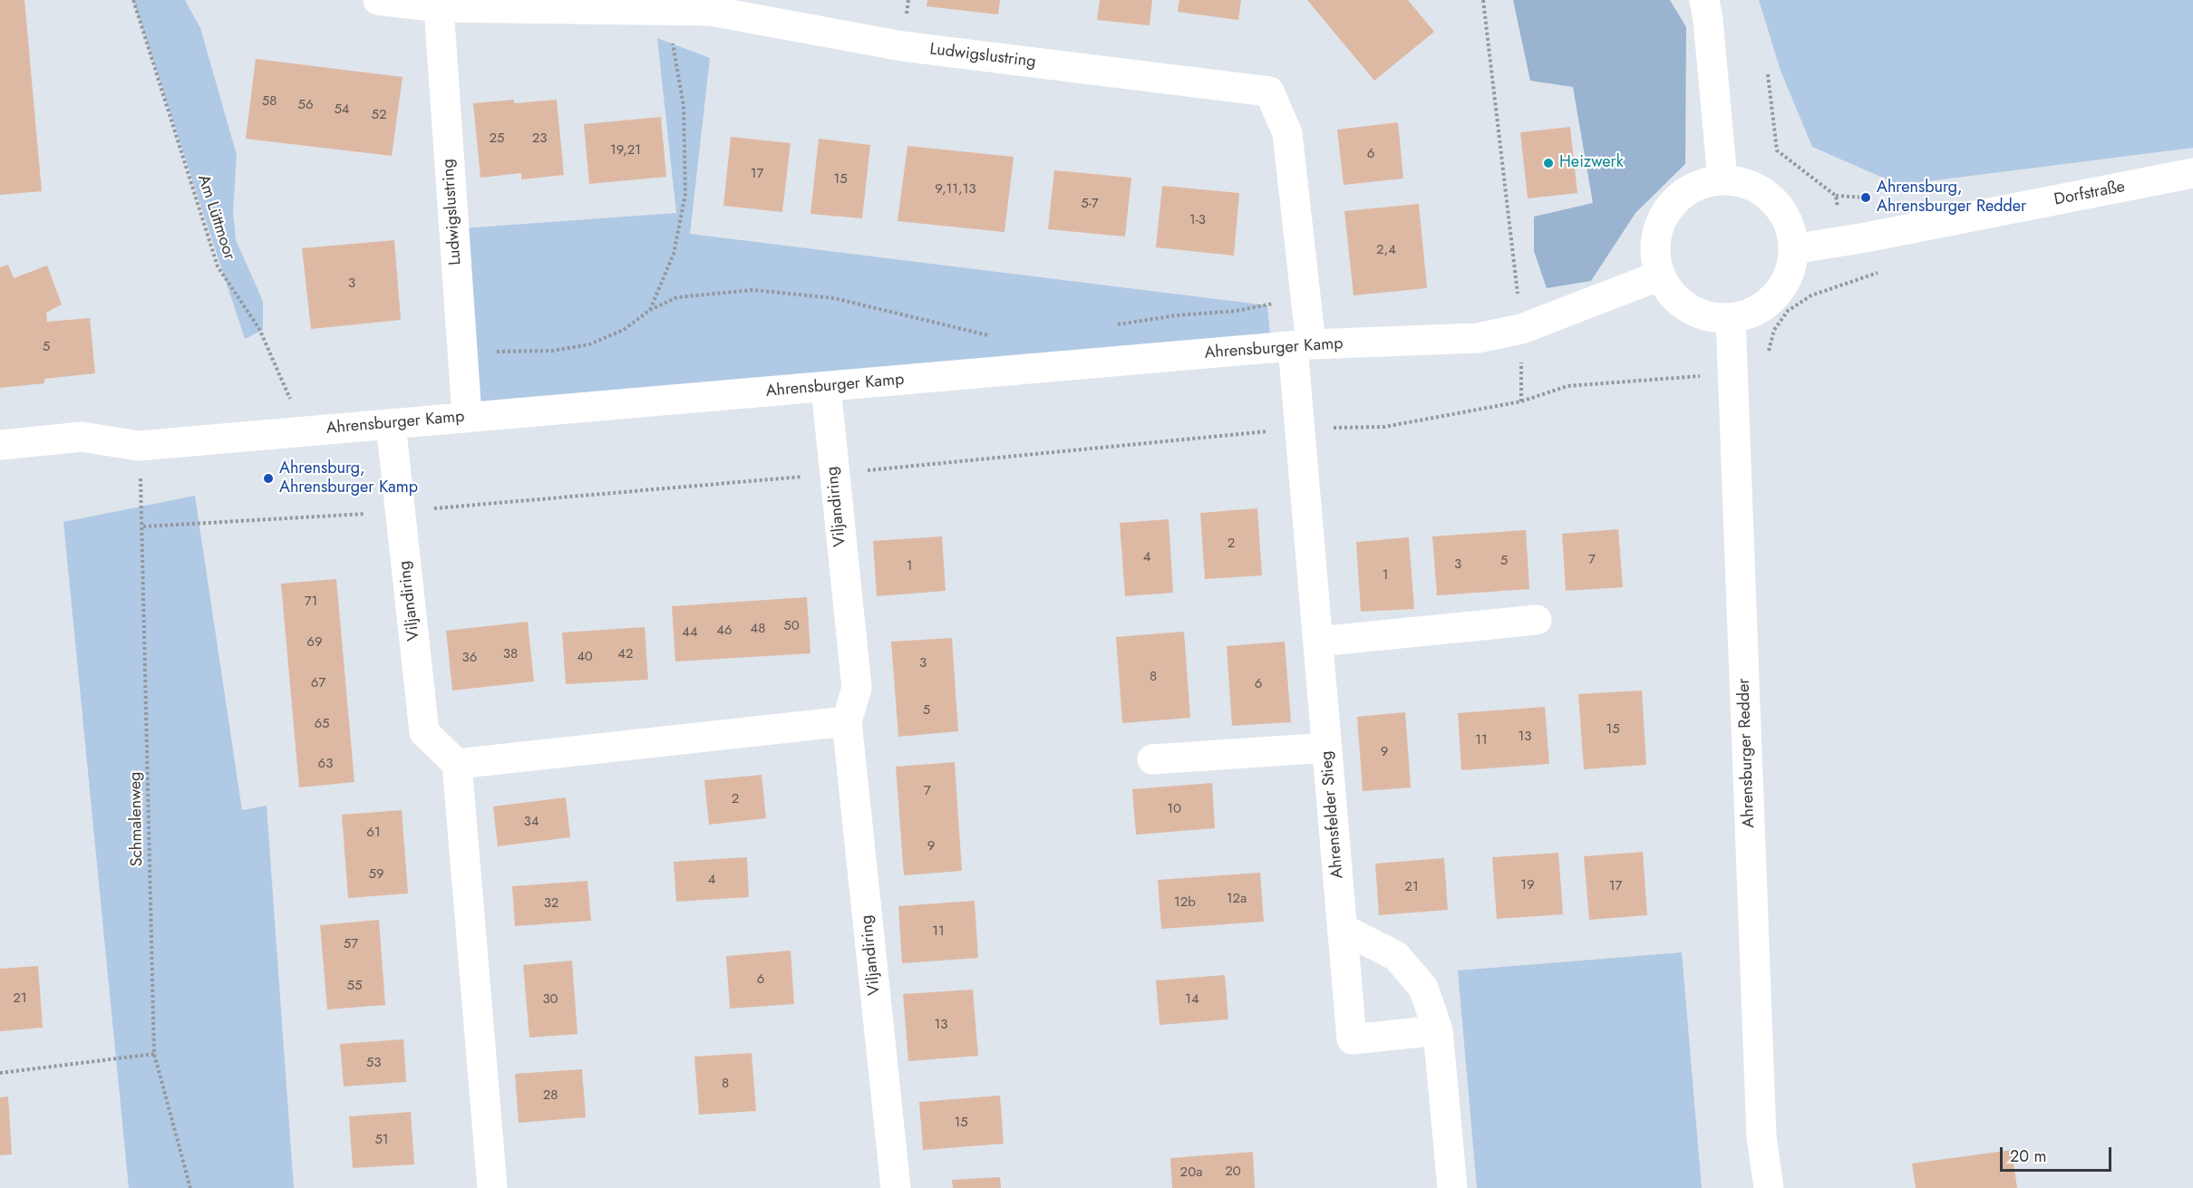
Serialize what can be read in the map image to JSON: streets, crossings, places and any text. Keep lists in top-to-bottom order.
{
  "streets": {
    "street": [
      "Ludwigslustring",
      "Dorfstraße",
      "Ahrensburger Kamp",
      "Viljandiring",
      "Ahrensburger Redder",
      "Ahrensfelder Stieg"
    ],
    "path": ["Am Lüttmoor", "Schmalenweg"]
  },
  "crossings": [
    ["Ludwigslustring", "Ahrensburger Kamp"],
    ["Ludwigslustring", "Ahrensfelder Stieg"],
    ["Dorfstraße", "Ahrensburger Kamp"],
    ["Dorfstraße", "Ahrensburger Redder"],
    ["Am Lüttmoor", "Ahrensburger Kamp"],
    ["Ahrensburger Kamp", "Viljandiring"],
    ["Ahrensburger Kamp", "Ahrensburger Redder"],
    ["Ahrensburger Kamp", "Ahrensfelder Stieg"],
    ["Ahrensburger Kamp", "Schmalenweg"]
  ],
  "places": ["Heizwerk", "Ahrensburg, Ahrensburger Redder", "Ahrensburg, Ahrensburger Kamp"],
  "house_numbers": [
    "58",
    "56",
    "54",
    "52",
    "25",
    "23",
    "19,21",
    "6",
    "17",
    "15",
    "9,11,13",
    "5-7",
    "1-3",
    "2,4",
    "3",
    "5",
    "2",
    "4",
    "7",
    "5",
    "3",
    "1",
    "1",
    "71",
    "50",
    "48",
    "46",
    "44",
    "69",
    "38",
    "42",
    "40",
    "36",
    "3",
    "8",
    "67",
    "6",
    "5",
    "65",
    "15",
    "13",
    "11",
    "9",
    "63",
    "7",
    "2",
    "10",
    "34",
    "61",
    "9",
    "59",
    "4",
    "19",
    "17",
    "21",
    "12a",
    "12b",
    "32",
    "11",
    "57",
    "6",
    "55",
    "21",
    "30",
    "14",
    "13",
    "53",
    "8",
    "28",
    "15",
    "51",
    "20",
    "20a"
  ],
  "scale_bar": "20 m"
}
